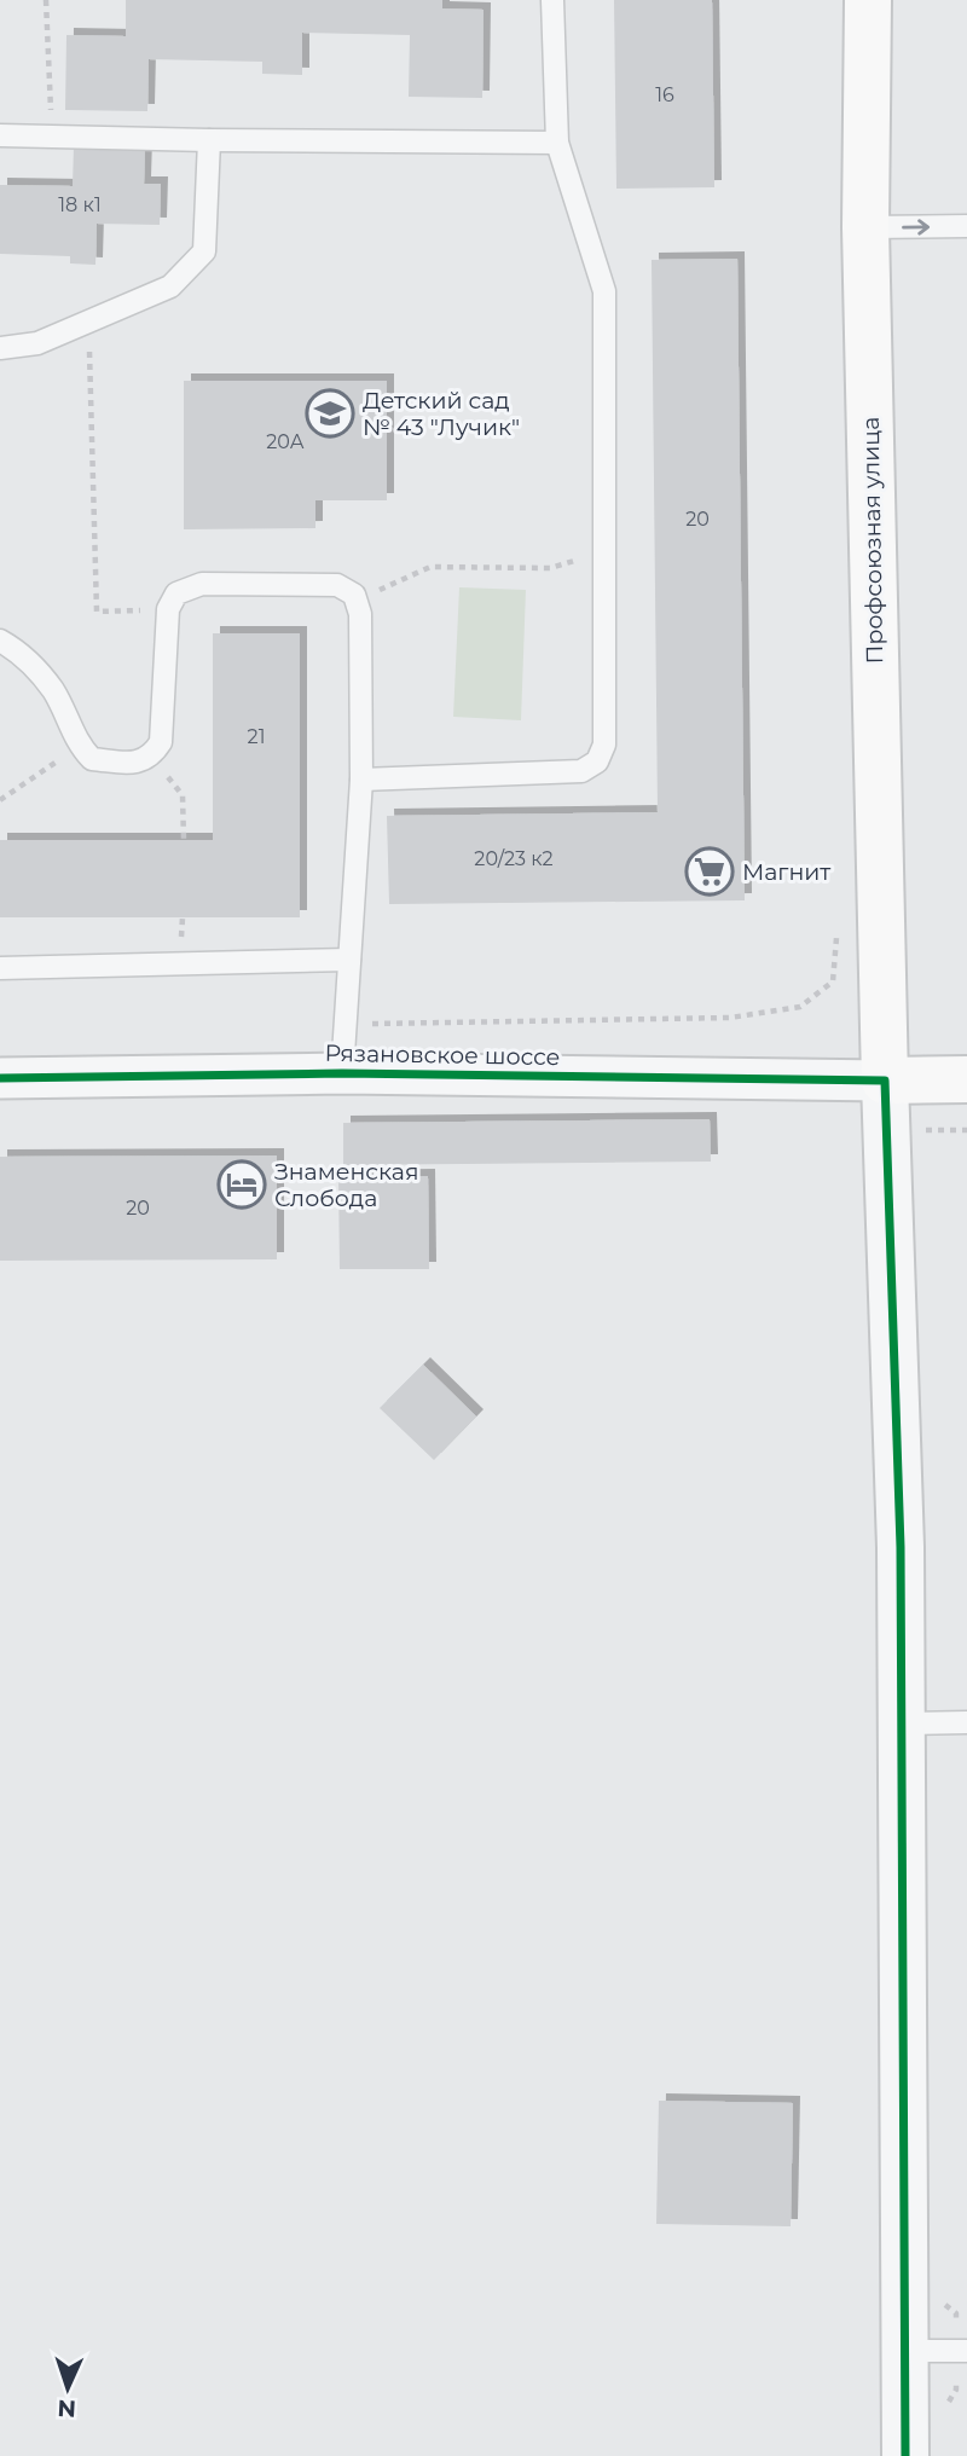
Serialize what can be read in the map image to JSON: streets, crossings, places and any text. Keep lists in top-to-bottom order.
{
  "streets": {
    "main road": ["Профсоюзная улица", "Рязановское шоссе"]
  },
  "crossings": [
    ["Профсоюзная улица", "Рязановское шоссе"]
  ],
  "places": {
    "school or university": ["Детский сад № 43 \"Лучик\""],
    "supermarket": ["Магнит"],
    "hotel": ["Знаменская Слобода"]
  },
  "house_numbers": [
    "16",
    "18 к1",
    "20А",
    "20",
    "21",
    "20/23 к2",
    "20"
  ],
  "north": "bottom"
}
